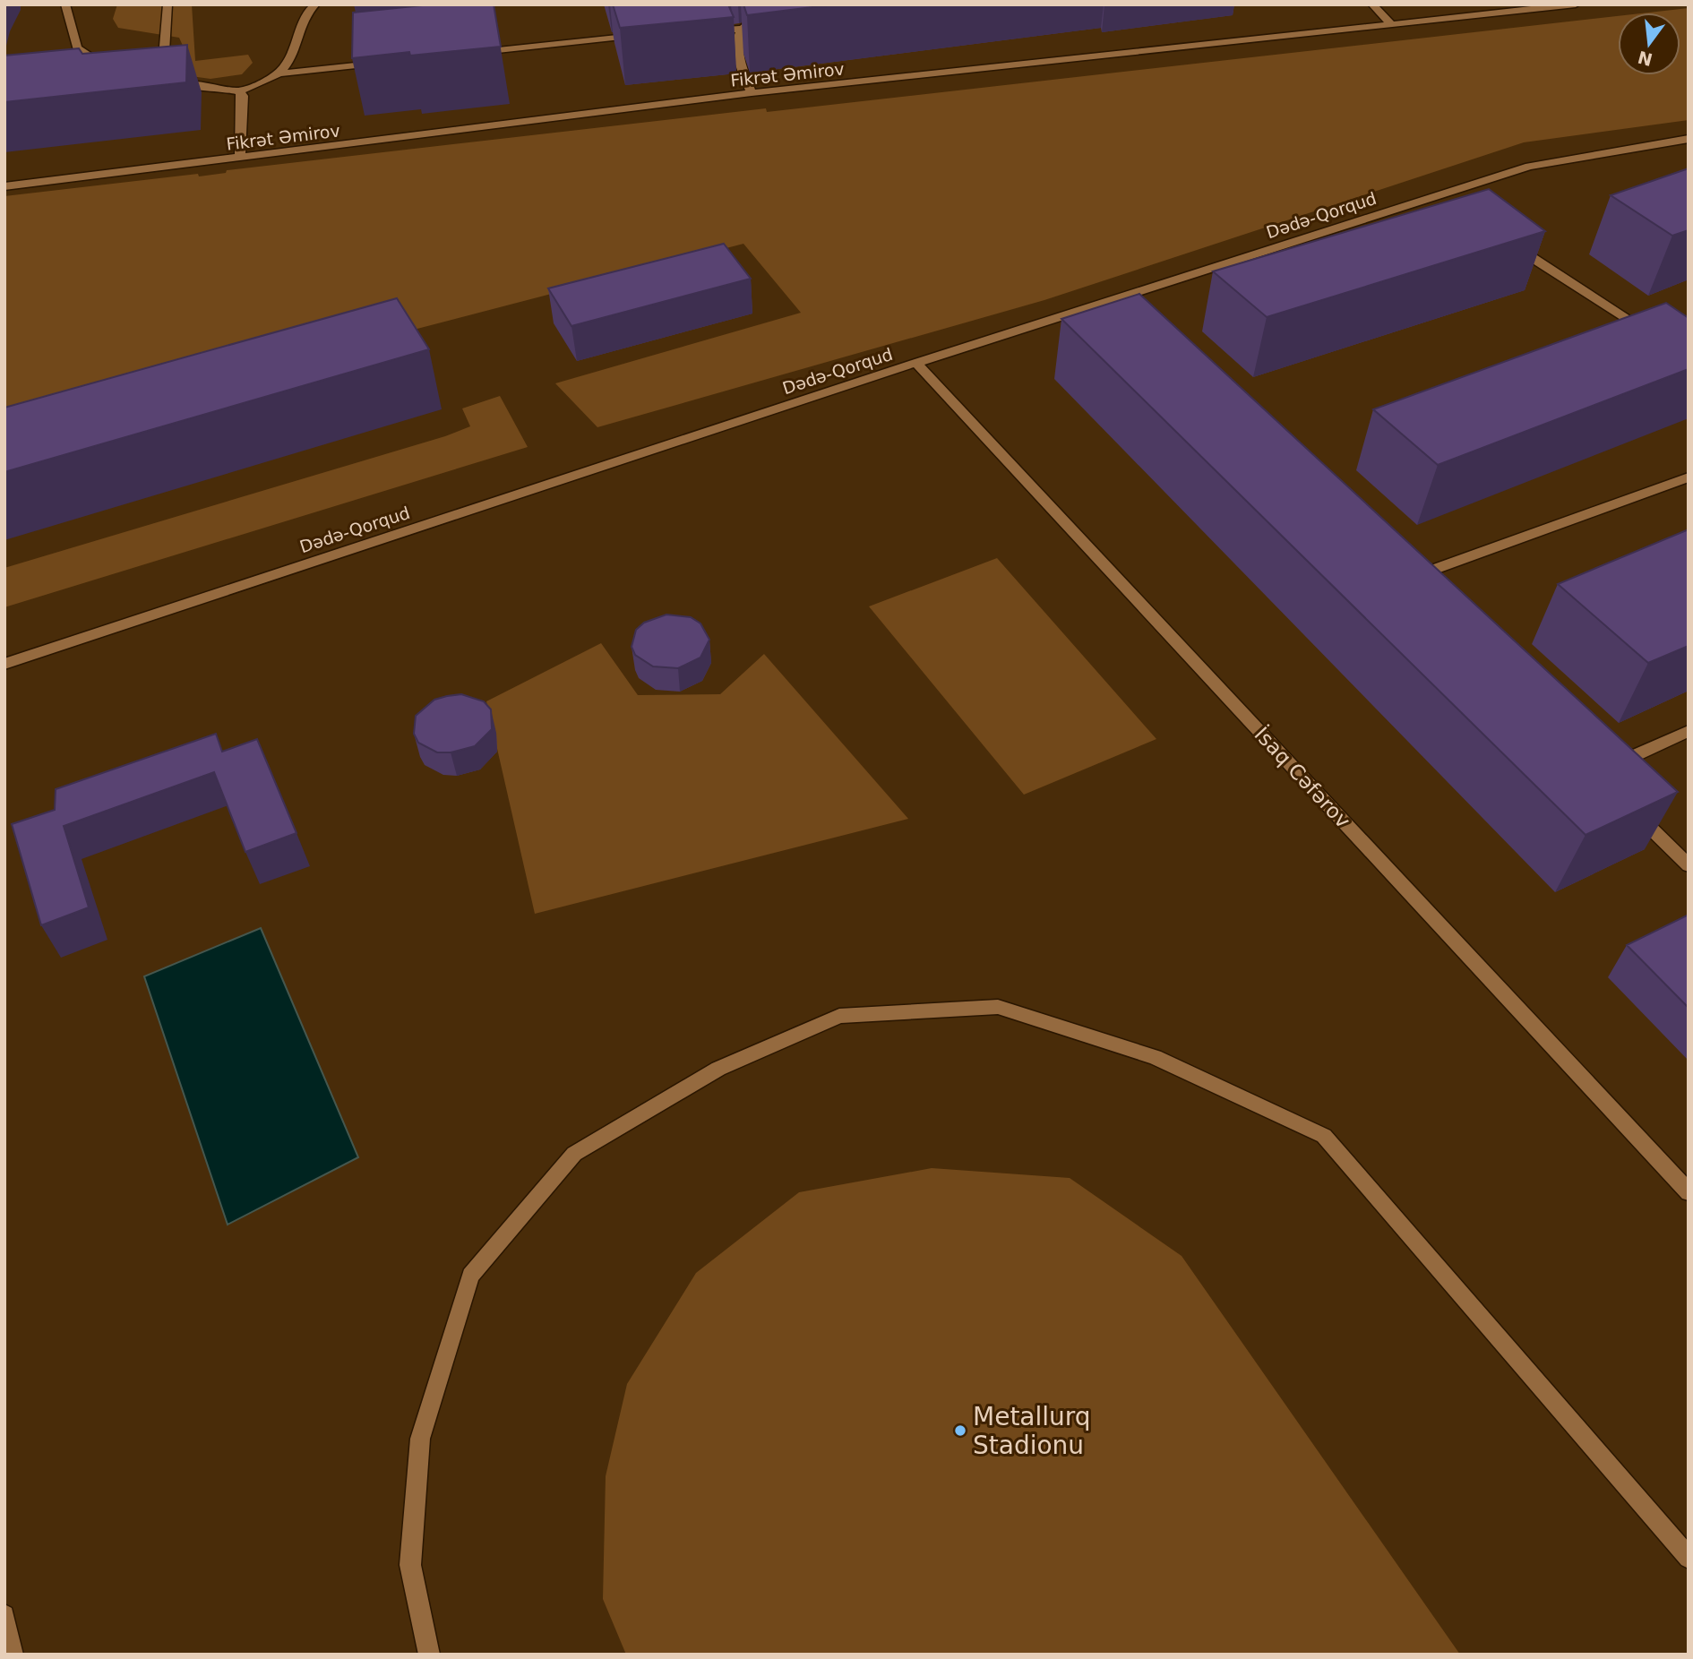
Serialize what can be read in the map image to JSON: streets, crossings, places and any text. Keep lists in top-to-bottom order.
{
  "streets": {
    "street": ["Fikrət Əmirov", "Dədə-Qorqud", "İsaq Cəfərov"]
  },
  "crossings": [
    ["Dədə-Qorqud", "İsaq Cəfərov"]
  ],
  "places": ["Metallurq Stadionu"],
  "north": "bottom"
}
